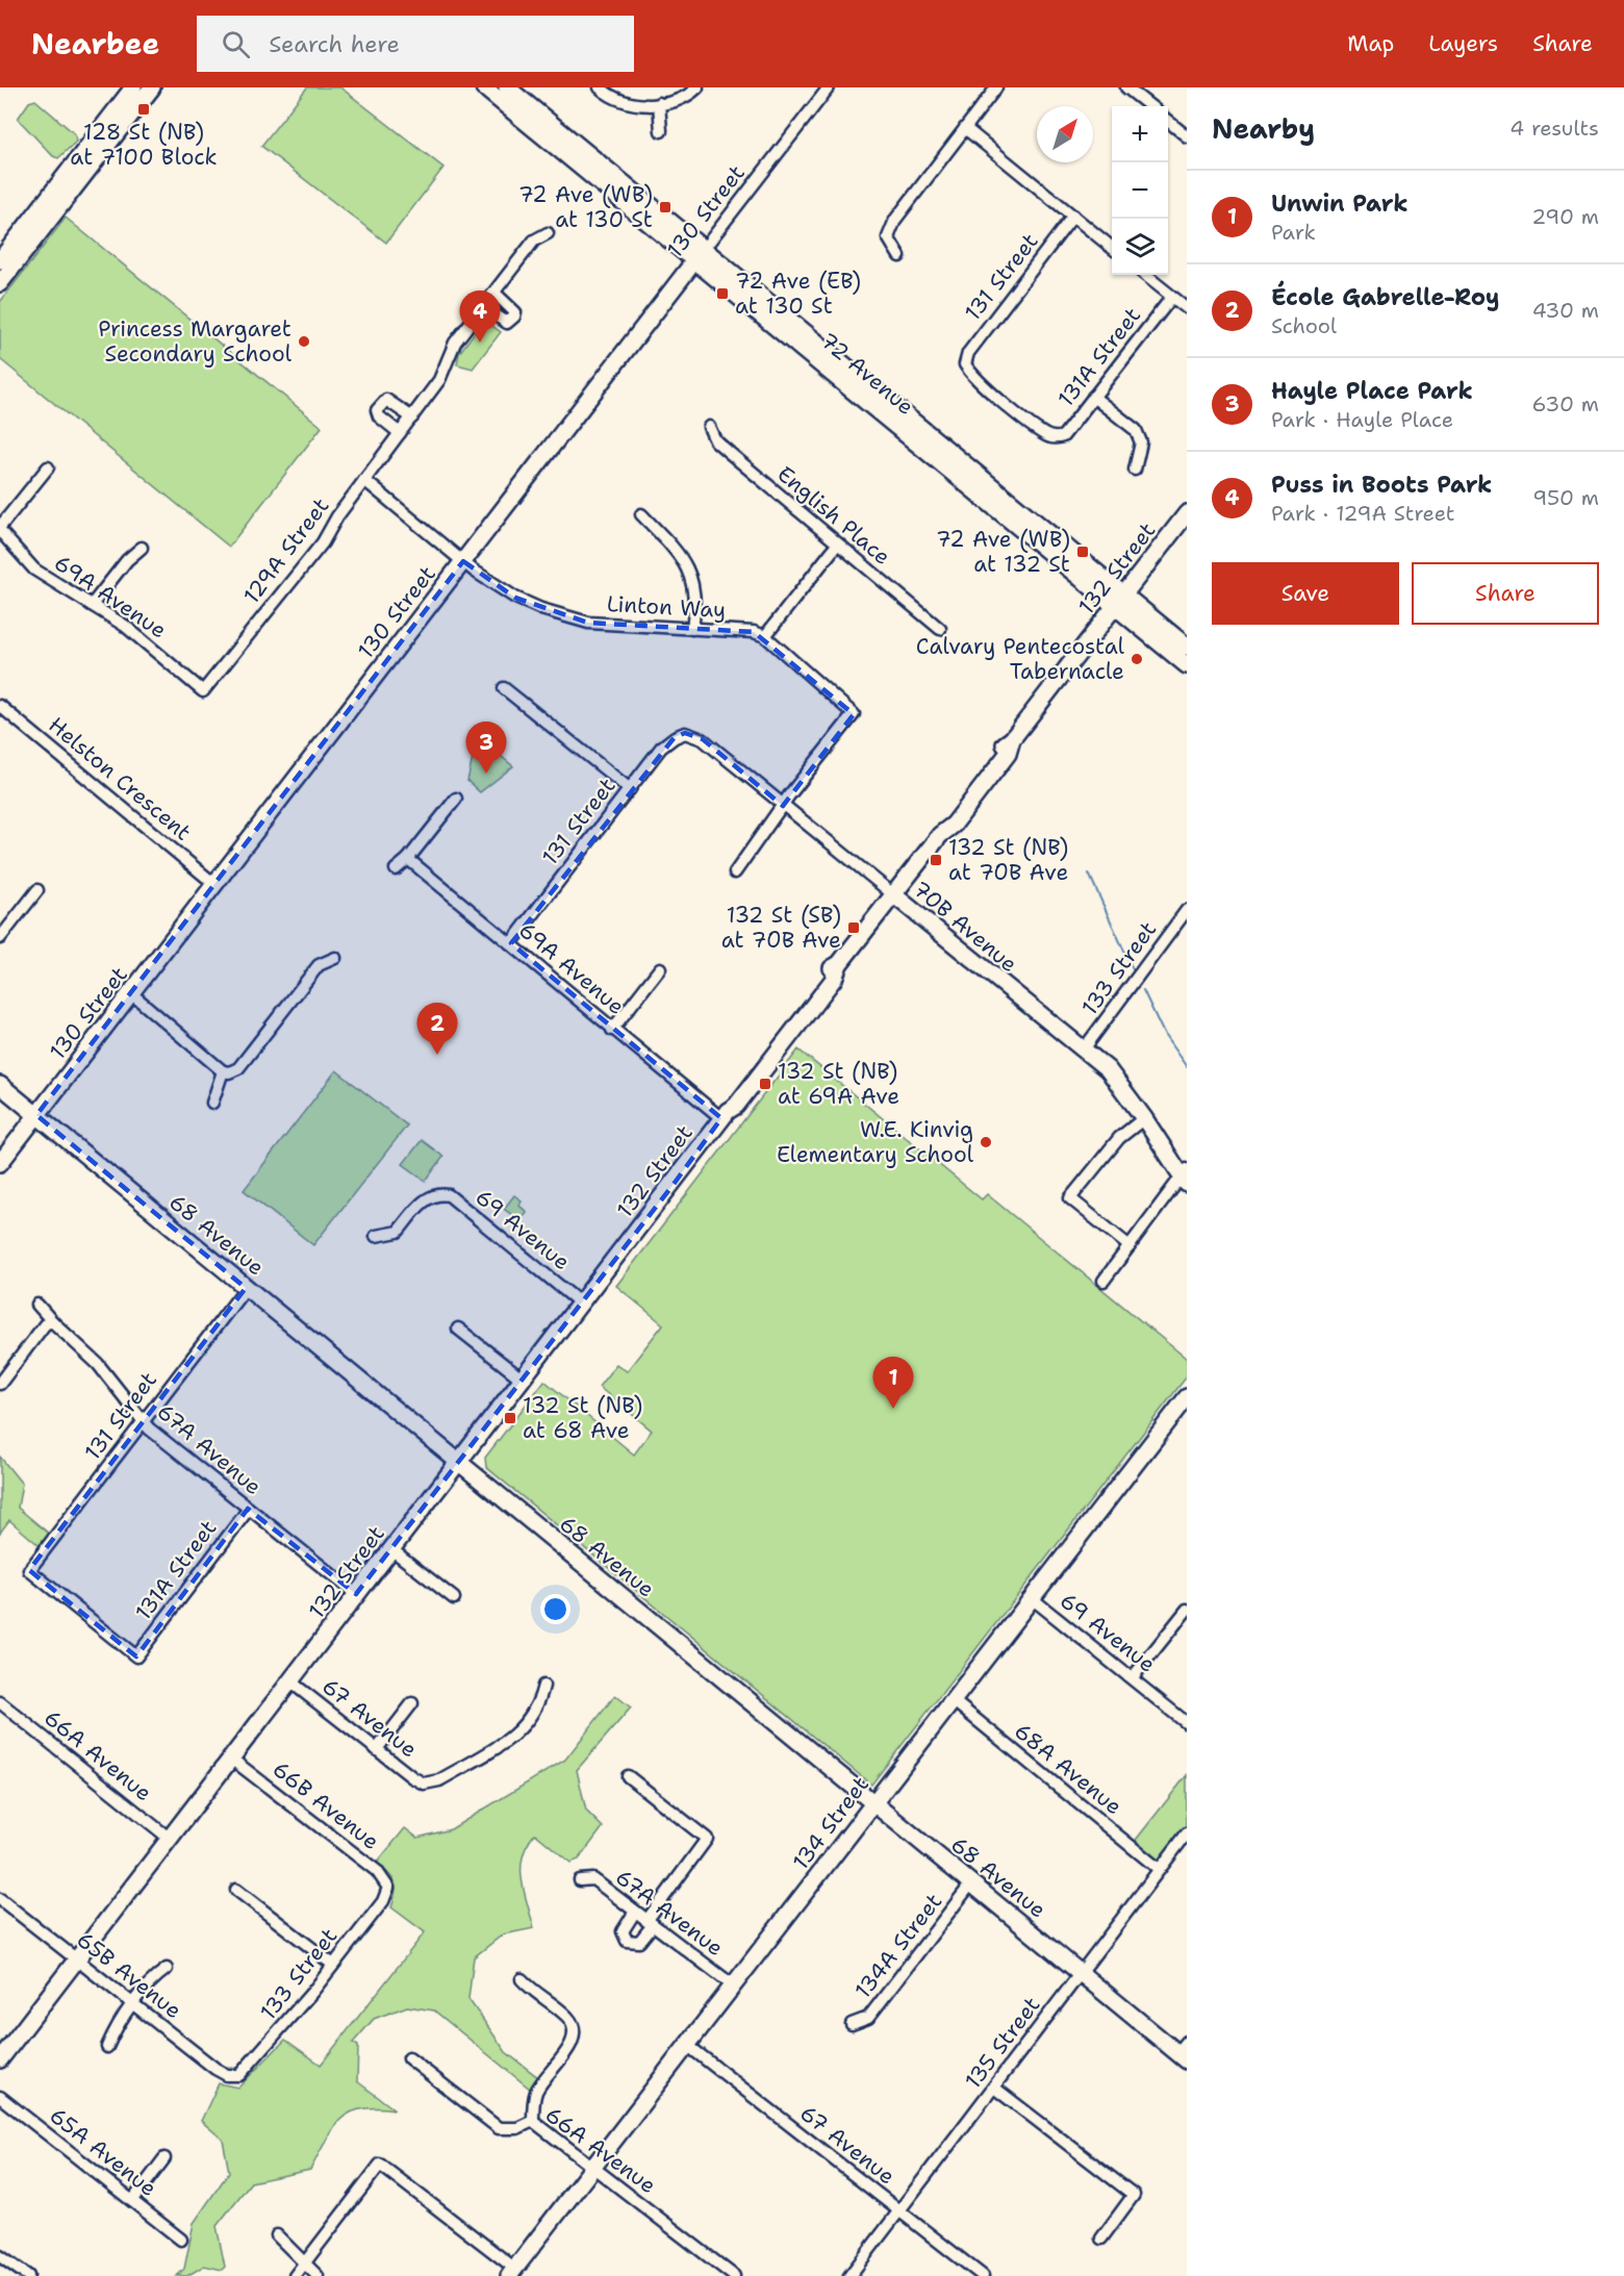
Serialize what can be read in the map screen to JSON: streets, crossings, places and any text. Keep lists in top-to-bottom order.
{
  "streets": {
    "street": [
      "130 Street",
      "131 Street",
      "131A Street",
      "72 Avenue",
      "English Place",
      "129A Street",
      "132 Street",
      "69A Avenue",
      "Linton Way",
      "Helston Crescent",
      "70B Avenue",
      "133 Street",
      "69 Avenue",
      "68 Avenue",
      "67A Avenue",
      "67 Avenue",
      "66A Avenue",
      "68A Avenue",
      "66B Avenue",
      "134 Street",
      "134A Street",
      "65B Avenue",
      "135 Street",
      "65A Avenue"
    ]
  },
  "crossings": [
    ["130 Street", "72 Avenue"],
    ["130 Street", "Linton Way"],
    ["130 Street", "Helston Crescent"],
    ["130 Street", "68 Avenue"],
    ["131 Street", "131A Street"],
    ["131 Street", "69A Avenue"],
    ["131 Street", "70B Avenue"],
    ["131 Street", "68 Avenue"],
    ["131 Street", "67A Avenue"],
    ["131A Street", "67A Avenue"],
    ["72 Avenue", "132 Street"],
    ["129A Street", "69A Avenue"],
    ["132 Street", "69A Avenue"],
    ["132 Street", "70B Avenue"],
    ["132 Street", "69 Avenue"],
    ["132 Street", "68 Avenue"],
    ["132 Street", "67A Avenue"],
    ["132 Street", "67 Avenue"],
    ["132 Street", "66A Avenue"],
    ["132 Street", "66B Avenue"],
    ["132 Street", "65B Avenue"],
    ["70B Avenue", "133 Street"],
    ["133 Street", "66B Avenue"],
    ["133 Street", "65B Avenue"],
    ["69 Avenue", "134 Street"],
    ["68 Avenue", "134 Street"],
    ["68 Avenue", "134A Street"],
    ["68 Avenue", "135 Street"],
    ["67A Avenue", "134 Street"],
    ["67 Avenue", "134 Street"],
    ["67 Avenue", "135 Street"],
    ["66A Avenue", "134 Street"],
    ["68A Avenue", "134 Street"],
    ["68A Avenue", "135 Street"]
  ],
  "places": {
    "transit": [
      "128 St (NB) at 7100 Block",
      "72 Ave (WB) at 130 St",
      "72 Ave (EB) at 130 St",
      "72 Ave (WB) at 132 St",
      "132 St (NB) at 70B Ave",
      "132 St (SB) at 70B Ave",
      "132 St (NB) at 69A Ave",
      "132 St (NB) at 68 Ave"
    ],
    "other": ["Princess Margaret Secondary School", "Calvary Pentecostal Tabernacle", "W.E. Kinvig Elementary School"]
  },
  "north": "top right",
  "page": {
    "header": "Nearbee",
    "search": "Search here",
    "nav": ["Map", "Layers", "Share"],
    "heading": ["Nearby", "4 results"],
    "map_buttons": ["+", "−"],
    "list": [
      {
        "mark": "1",
        "name": "Unwin Park",
        "note": "Park",
        "value": "290 m"
      },
      {
        "mark": "2",
        "name": "École Gabrelle-Roy",
        "note": "School",
        "value": "430 m"
      },
      {
        "mark": "3",
        "name": "Hayle Place Park",
        "note": "Park · Hayle Place",
        "value": "630 m"
      },
      {
        "mark": "4",
        "name": "Puss in Boots Park",
        "note": "Park · 129A Street",
        "value": "950 m"
      }
    ],
    "pins": [
      "4",
      "3",
      "2",
      "1"
    ],
    "buttons": ["Save", "Share"]
  }
}
